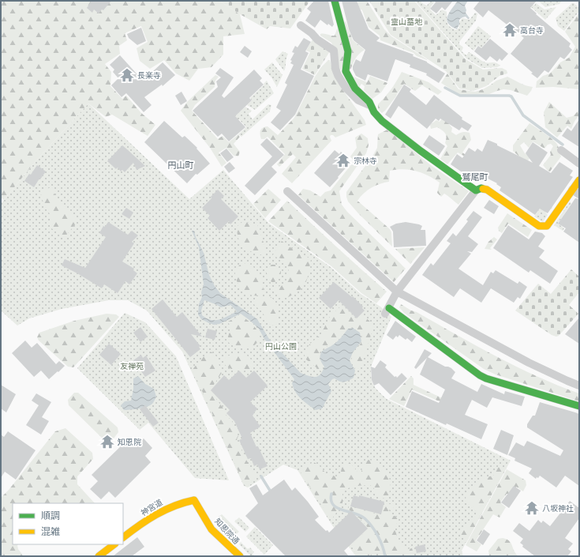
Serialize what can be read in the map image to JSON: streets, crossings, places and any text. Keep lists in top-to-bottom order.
{
  "streets": {
    "street": ["神宮道", "知恩院通"]
  },
  "crossings": [
    ["神宮道", "知恩院通"]
  ],
  "districts": ["円山町", "鷲尾町"],
  "parks": ["霊山墓地", "円山公園", "友禅苑"],
  "places": {
    "temple": [
      "高台寺",
      "長楽寺",
      "宗林寺",
      "知恩院",
      "八坂神社"
    ]
  },
  "legend": ["順調", "混雑"]
}
